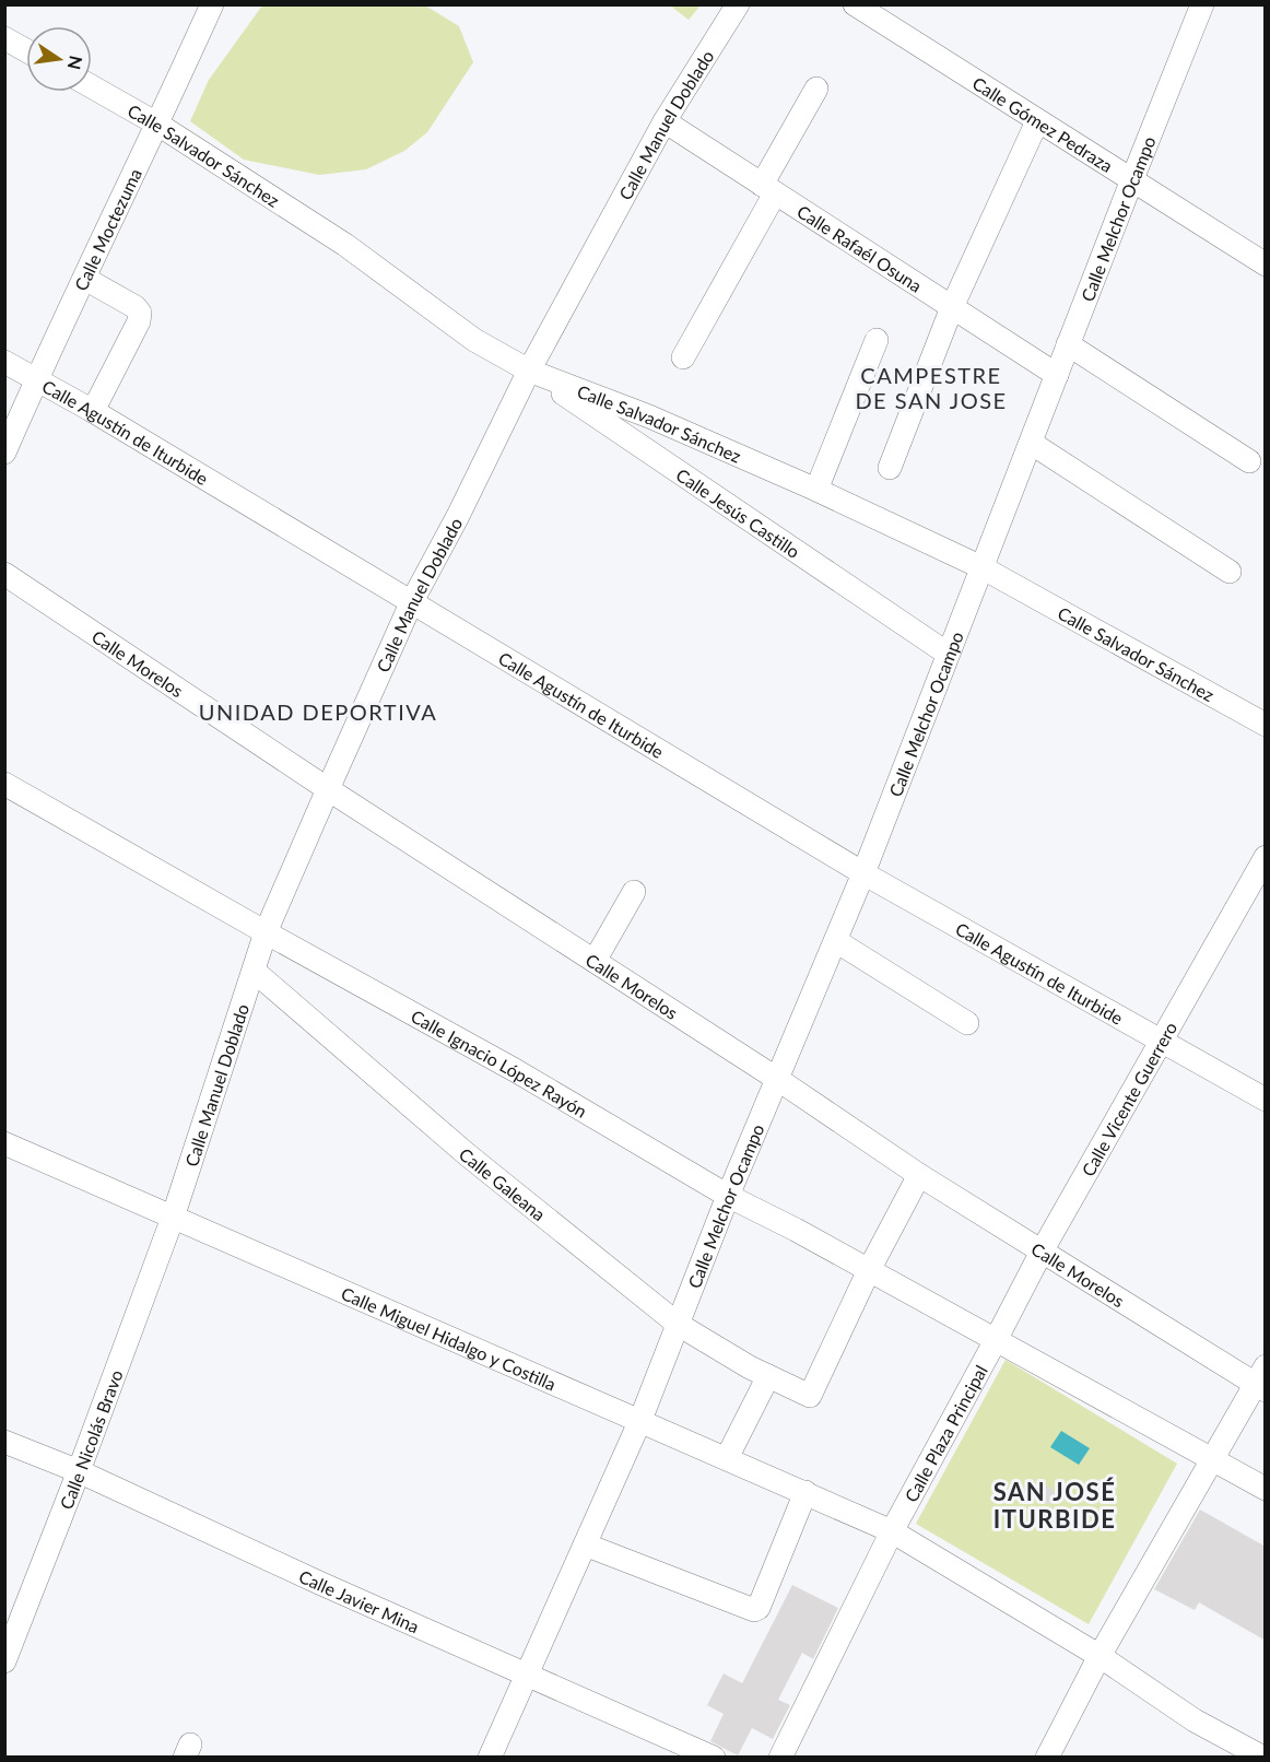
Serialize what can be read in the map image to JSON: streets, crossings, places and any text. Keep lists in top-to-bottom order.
{
  "streets": {
    "street": [
      "Calle Manuel Doblado",
      "Calle Gómez Pedraza",
      "Calle Salvador Sánchez",
      "Calle Melchor Ocampo",
      "Calle Moctezuma",
      "Calle Rafaél Osuna",
      "Calle Agustín de Iturbide",
      "Calle Jesús Castillo",
      "Calle Morelos",
      "Calle Ignacio López Rayón",
      "Calle Vicente Guerrero",
      "Calle Galeana",
      "Calle Miguel Hidalgo y Costilla",
      "Calle Plaza Principal",
      "Calle Nicolás Bravo",
      "Calle Javier Mina"
    ]
  },
  "crossings": [
    ["Calle Manuel Doblado", "Calle Salvador Sánchez"],
    ["Calle Manuel Doblado", "Calle Rafaél Osuna"],
    ["Calle Manuel Doblado", "Calle Agustín de Iturbide"],
    ["Calle Manuel Doblado", "Calle Jesús Castillo"],
    ["Calle Manuel Doblado", "Calle Morelos"],
    ["Calle Manuel Doblado", "Calle Ignacio López Rayón"],
    ["Calle Manuel Doblado", "Calle Galeana"],
    ["Calle Manuel Doblado", "Calle Miguel Hidalgo y Costilla"],
    ["Calle Manuel Doblado", "Calle Nicolás Bravo"],
    ["Calle Gómez Pedraza", "Calle Melchor Ocampo"],
    ["Calle Salvador Sánchez", "Calle Melchor Ocampo"],
    ["Calle Salvador Sánchez", "Calle Moctezuma"],
    ["Calle Salvador Sánchez", "Calle Jesús Castillo"],
    ["Calle Melchor Ocampo", "Calle Rafaél Osuna"],
    ["Calle Melchor Ocampo", "Calle Agustín de Iturbide"],
    ["Calle Melchor Ocampo", "Calle Jesús Castillo"],
    ["Calle Melchor Ocampo", "Calle Morelos"],
    ["Calle Melchor Ocampo", "Calle Ignacio López Rayón"],
    ["Calle Melchor Ocampo", "Calle Galeana"],
    ["Calle Melchor Ocampo", "Calle Miguel Hidalgo y Costilla"],
    ["Calle Melchor Ocampo", "Calle Javier Mina"],
    ["Calle Moctezuma", "Calle Agustín de Iturbide"],
    ["Calle Agustín de Iturbide", "Calle Vicente Guerrero"],
    ["Calle Morelos", "Calle Vicente Guerrero"],
    ["Calle Ignacio López Rayón", "Calle Vicente Guerrero"],
    ["Calle Ignacio López Rayón", "Calle Galeana"],
    ["Calle Ignacio López Rayón", "Calle Plaza Principal"],
    ["Calle Vicente Guerrero", "Calle Plaza Principal"],
    ["Calle Miguel Hidalgo y Costilla", "Calle Plaza Principal"],
    ["Calle Miguel Hidalgo y Costilla", "Calle Nicolás Bravo"],
    ["Calle Nicolás Bravo", "Calle Javier Mina"]
  ],
  "districts": ["CAMPESTRE DE SAN JOSE", "UNIDAD DEPORTIVA", "SAN JOSÉ ITURBIDE"],
  "north": "right"
}
